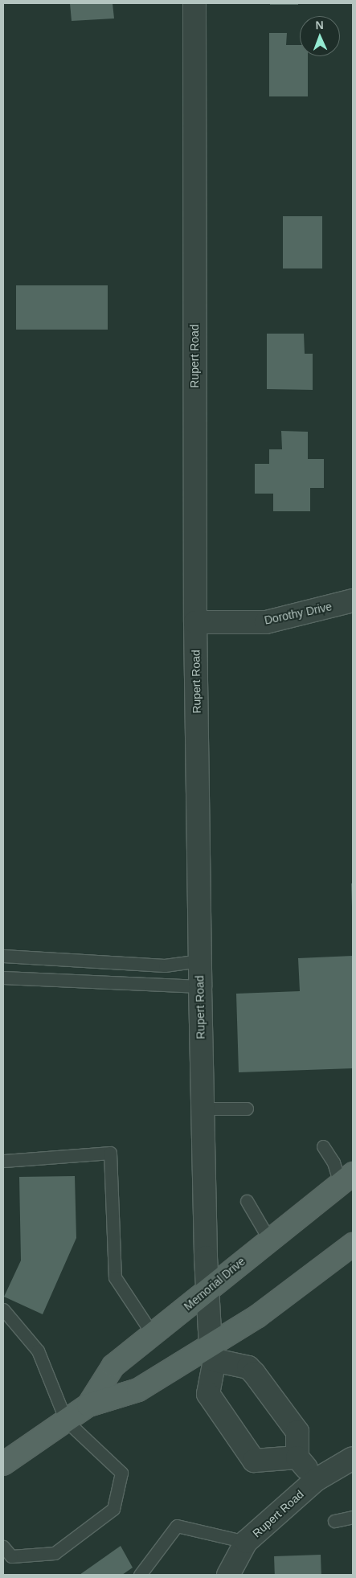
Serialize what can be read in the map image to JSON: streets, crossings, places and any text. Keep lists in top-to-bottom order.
{
  "streets": {
    "main road": ["Memorial Drive"],
    "street": ["Rupert Road", "Dorothy Drive"]
  },
  "crossings": [
    ["Rupert Road", "Dorothy Drive"],
    ["Rupert Road", "Memorial Drive"]
  ],
  "north": "top"
}
